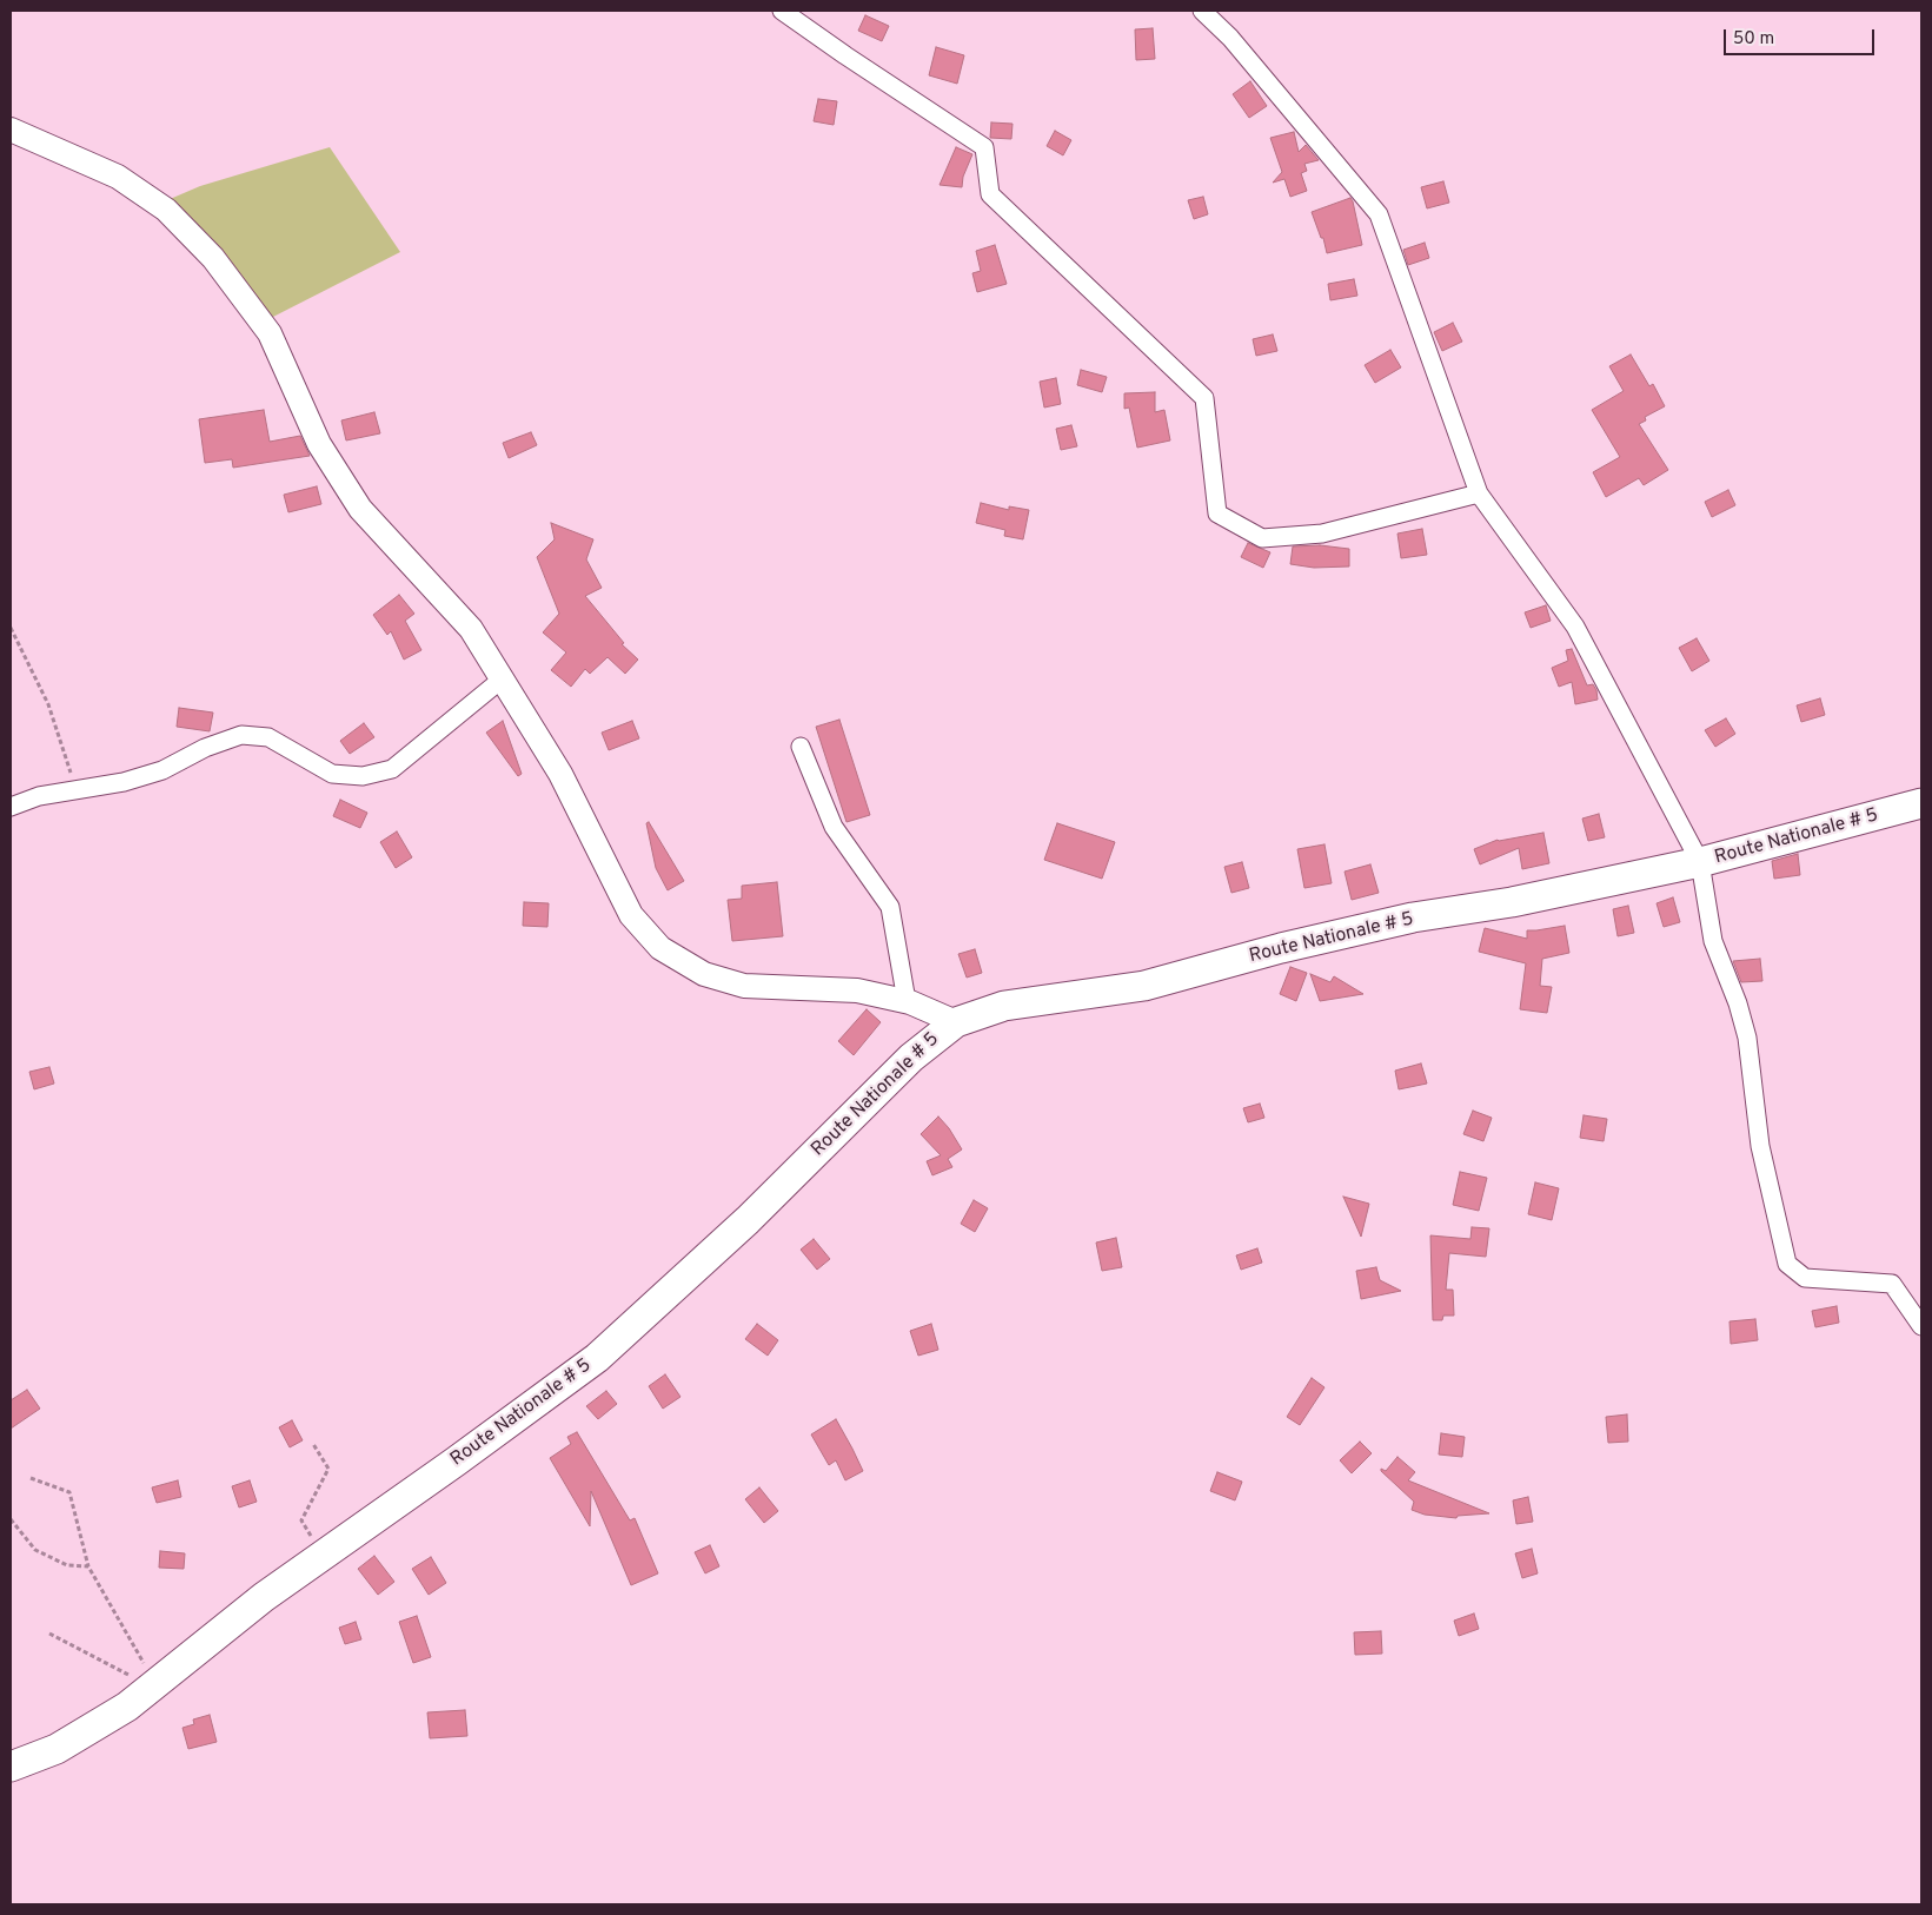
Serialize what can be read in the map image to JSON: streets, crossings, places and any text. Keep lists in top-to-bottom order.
{
  "streets": {
    "main road": ["Route Nationale # 5"]
  },
  "scale_bar": "50 m"
}
